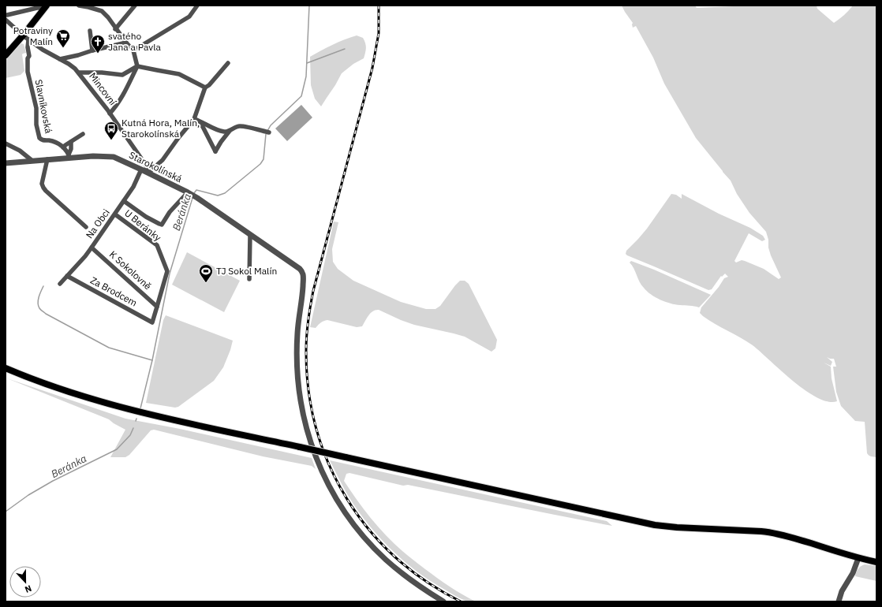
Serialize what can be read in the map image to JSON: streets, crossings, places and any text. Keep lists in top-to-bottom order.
{
  "streets": {
    "street": [
      "Mincovní",
      "Slavníkovská",
      "Starokolínská",
      "Na Obci",
      "U Beránky",
      "K Sokolovně",
      "Za Brodcem"
    ]
  },
  "crossings": [
    ["Mincovní", "Slavníkovská"],
    ["Mincovní", "Starokolínská"],
    ["Slavníkovská", "Starokolínská"],
    ["Starokolínská", "Na Obci"],
    ["Na Obci", "U Beránky"],
    ["Na Obci", "K Sokolovně"],
    ["Na Obci", "Za Brodcem"],
    ["U Beránky", "K Sokolovně"],
    ["U Beránky", "Za Brodcem"]
  ],
  "water": ["Beránka"],
  "places": {
    "supermarket": ["Potraviny Malín"],
    "church": ["svatého Jana a Pavla"],
    "bus stop": ["Kutná Hora, Malín, Starokolínská"],
    "sports": ["TJ Sokol Malín"]
  },
  "north": "bottom"
}
